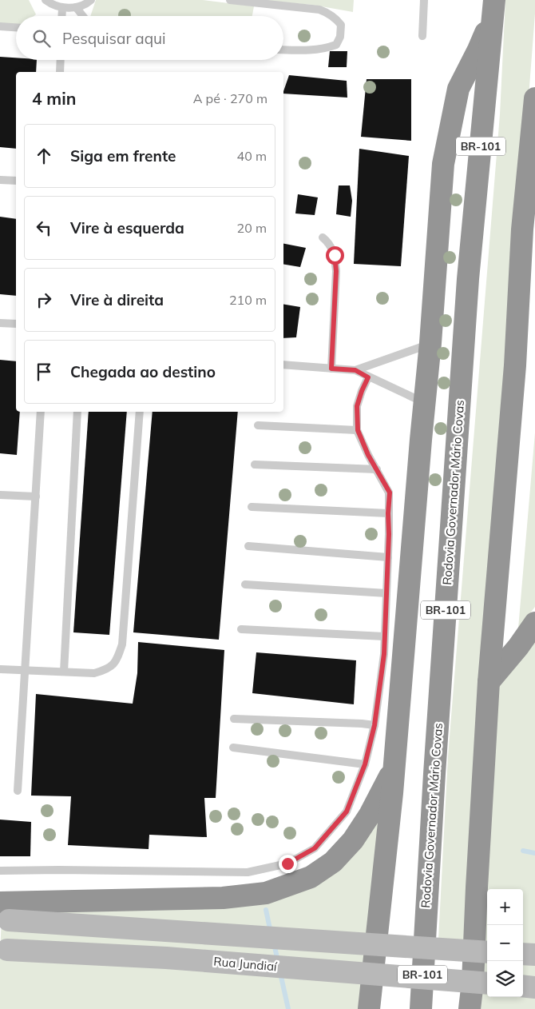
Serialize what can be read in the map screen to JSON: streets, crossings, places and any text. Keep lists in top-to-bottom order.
{
  "streets": {
    "highway": ["BR-101", "Rodovia Governador Mário Covas"],
    "main road": ["Rua Jundiaí"]
  },
  "page": {
    "search": "Pesquisar aqui",
    "heading": ["4 min", "A pé · 270 m"],
    "list": [
      ["Siga em frente", "40 m"],
      ["Vire à esquerda", "20 m"],
      ["Vire à direita", "210 m"],
      "Chegada ao destino"
    ],
    "map_buttons": ["+", "−"]
  }
}
